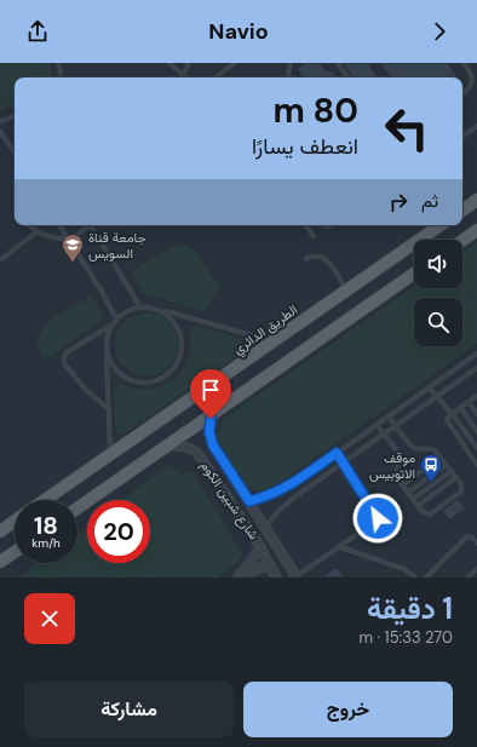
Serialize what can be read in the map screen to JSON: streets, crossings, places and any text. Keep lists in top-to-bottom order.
{
  "streets": {
    "main road": ["الطريق الدائري"],
    "street": ["شارع شبين الكوم"]
  },
  "places": {
    "school or university": ["جامعة قناة السويس"],
    "bus stop": ["موقف الاتوبيس"]
  },
  "page": {
    "header": "Navio",
    "turn": ["80 m", "انعطف يسارًا"],
    "then": "ثم",
    "speed": "18 km/h",
    "limit": "20",
    "heading": ["1 دقيقة", "270 m · 15:33"],
    "buttons": ["خروج", "مشاركة"]
  }
}
